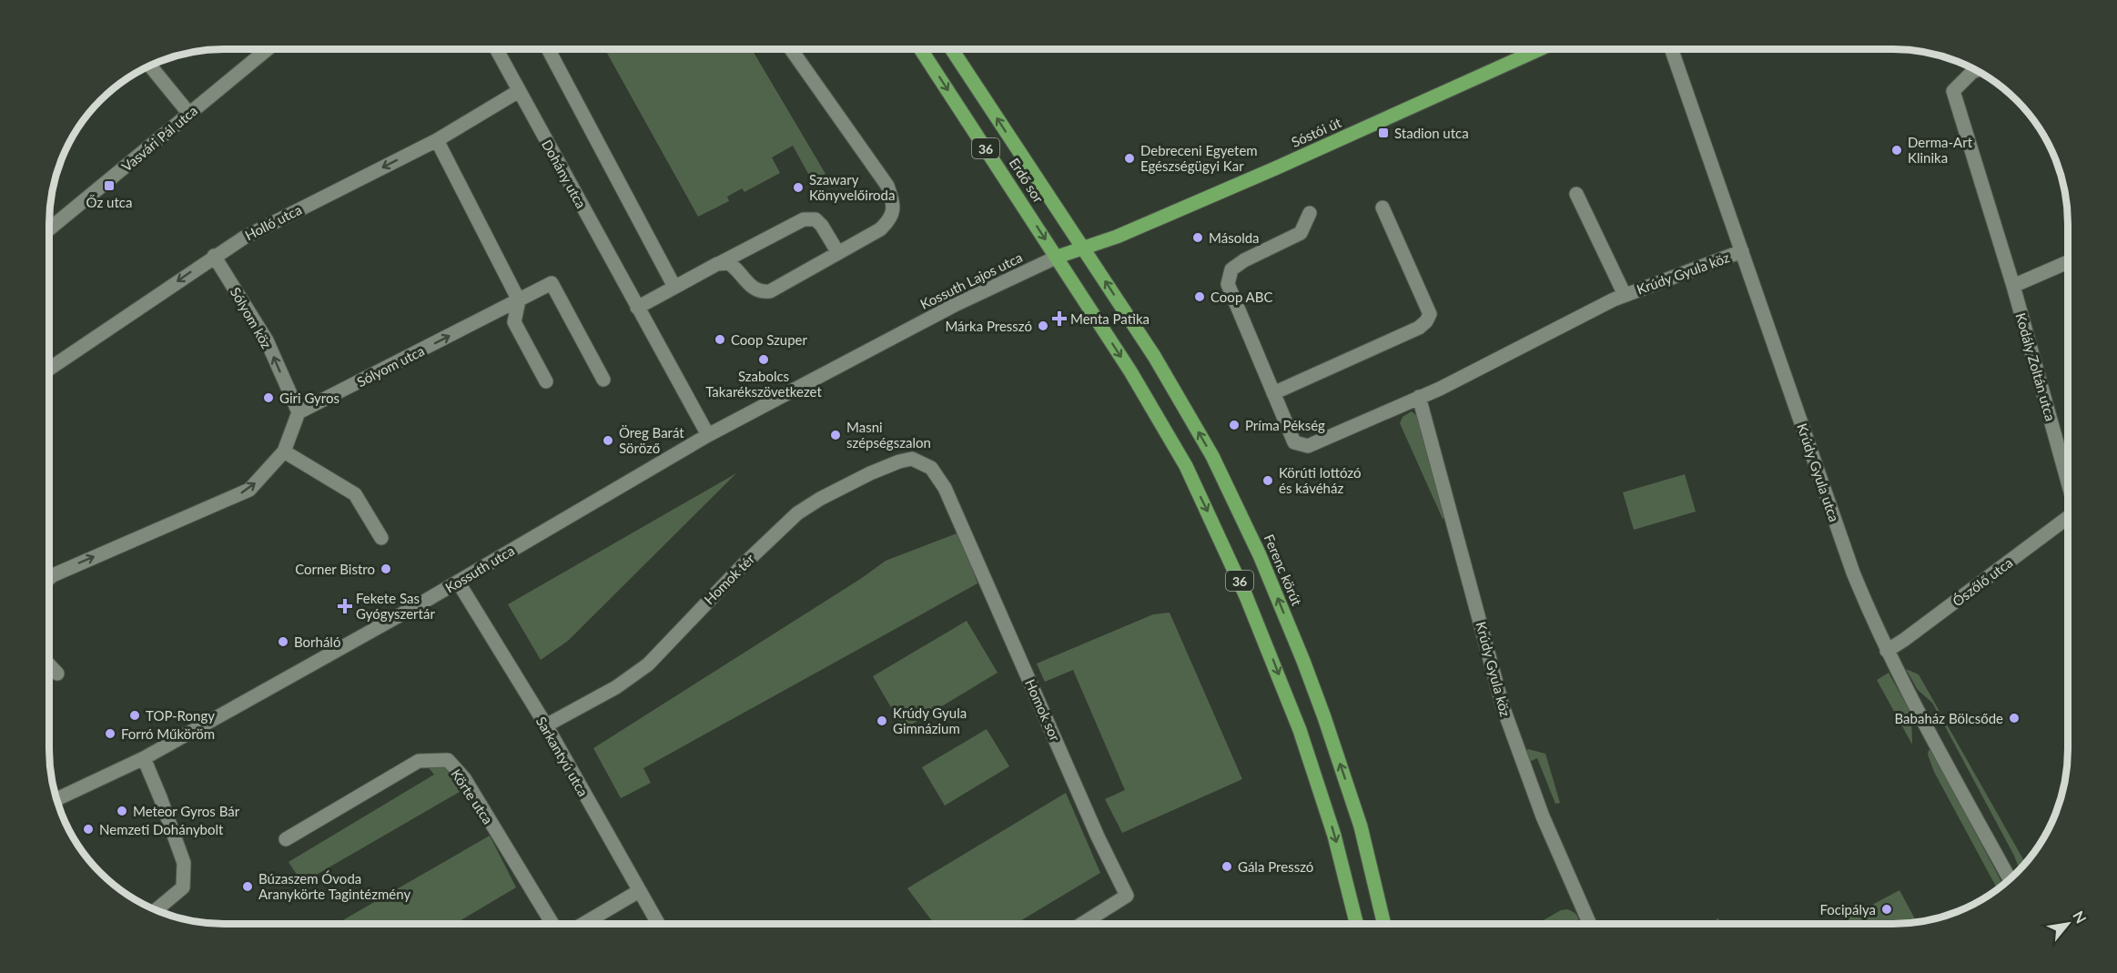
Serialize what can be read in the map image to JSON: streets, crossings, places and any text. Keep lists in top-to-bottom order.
{
  "streets": {
    "main road": [
      "Sóstói út",
      "36",
      "Erdő sor",
      "Kossuth Lajos utca",
      "Ferenc körút"
    ],
    "street": [
      "Vasvári Pál utca",
      "Dohány utca",
      "Holló utca",
      "Krúdy Gyula köz",
      "Sólyom köz",
      "Sólyom utca",
      "Kodály Zoltán utca",
      "Krúdy Gyula utca",
      "Kossuth utca",
      "Homok tér",
      "Ószőlő utca",
      "Homok sor",
      "Sarkantyú utca",
      "Körte utca"
    ]
  },
  "crossings": [
    ["Sóstói út", "Erdő sor"],
    ["Sóstói út", "Kossuth Lajos utca"],
    ["Sóstói út", "Ferenc körút"],
    ["36", "Erdő sor"],
    ["36", "Kossuth Lajos utca"],
    ["Dohány utca", "Holló utca"],
    ["Dohány utca", "Kossuth utca"],
    ["Erdő sor", "Kossuth Lajos utca"],
    ["Erdő sor", "Ferenc körút"],
    ["Holló utca", "Sólyom köz"],
    ["Krúdy Gyula köz", "Krúdy Gyula utca"],
    ["Kossuth Lajos utca", "Kossuth utca"],
    ["Kossuth Lajos utca", "Ferenc körút"],
    ["Sólyom köz", "Sólyom utca"],
    ["Krúdy Gyula utca", "Ószőlő utca"],
    ["Kossuth utca", "Sarkantyú utca"],
    ["Homok tér", "Homok sor"],
    ["Homok tér", "Sarkantyú utca"]
  ],
  "one_way": ["Holló utca", "Sólyom köz", "Sólyom utca"],
  "places": {
    "transit": ["Stadion utca", "Őz utca"],
    "other": [
      "Derma-Art Klinika",
      "Debreceni Egyetem Egészségügyi Kar",
      "Szawary Könyvelőiroda",
      "Másolda",
      "Coop ABC",
      "Márka Presszó",
      "Coop Szuper",
      "Szabolcs Takarékszövetkezet",
      "Giri Gyros",
      "Príma Pékség",
      "Masni szépségszalon",
      "Öreg Barát Söröző",
      "Körúti lottózó és kávéház",
      "Corner Bistro",
      "Borháló",
      "TOP-Rongy",
      "Babaház Bölcsőde",
      "Krúdy Gyula Gimnázium",
      "Forró Műköröm",
      "Meteor Gyros Bár",
      "Nemzeti Dohánybolt",
      "Gála Presszó",
      "Búzaszem Óvoda Aranykörte Tagintézmény",
      "Focipálya"
    ],
    "health": ["Menta Patika", "Fekete Sas Gyógyszertár"]
  },
  "north": "top right"
}
